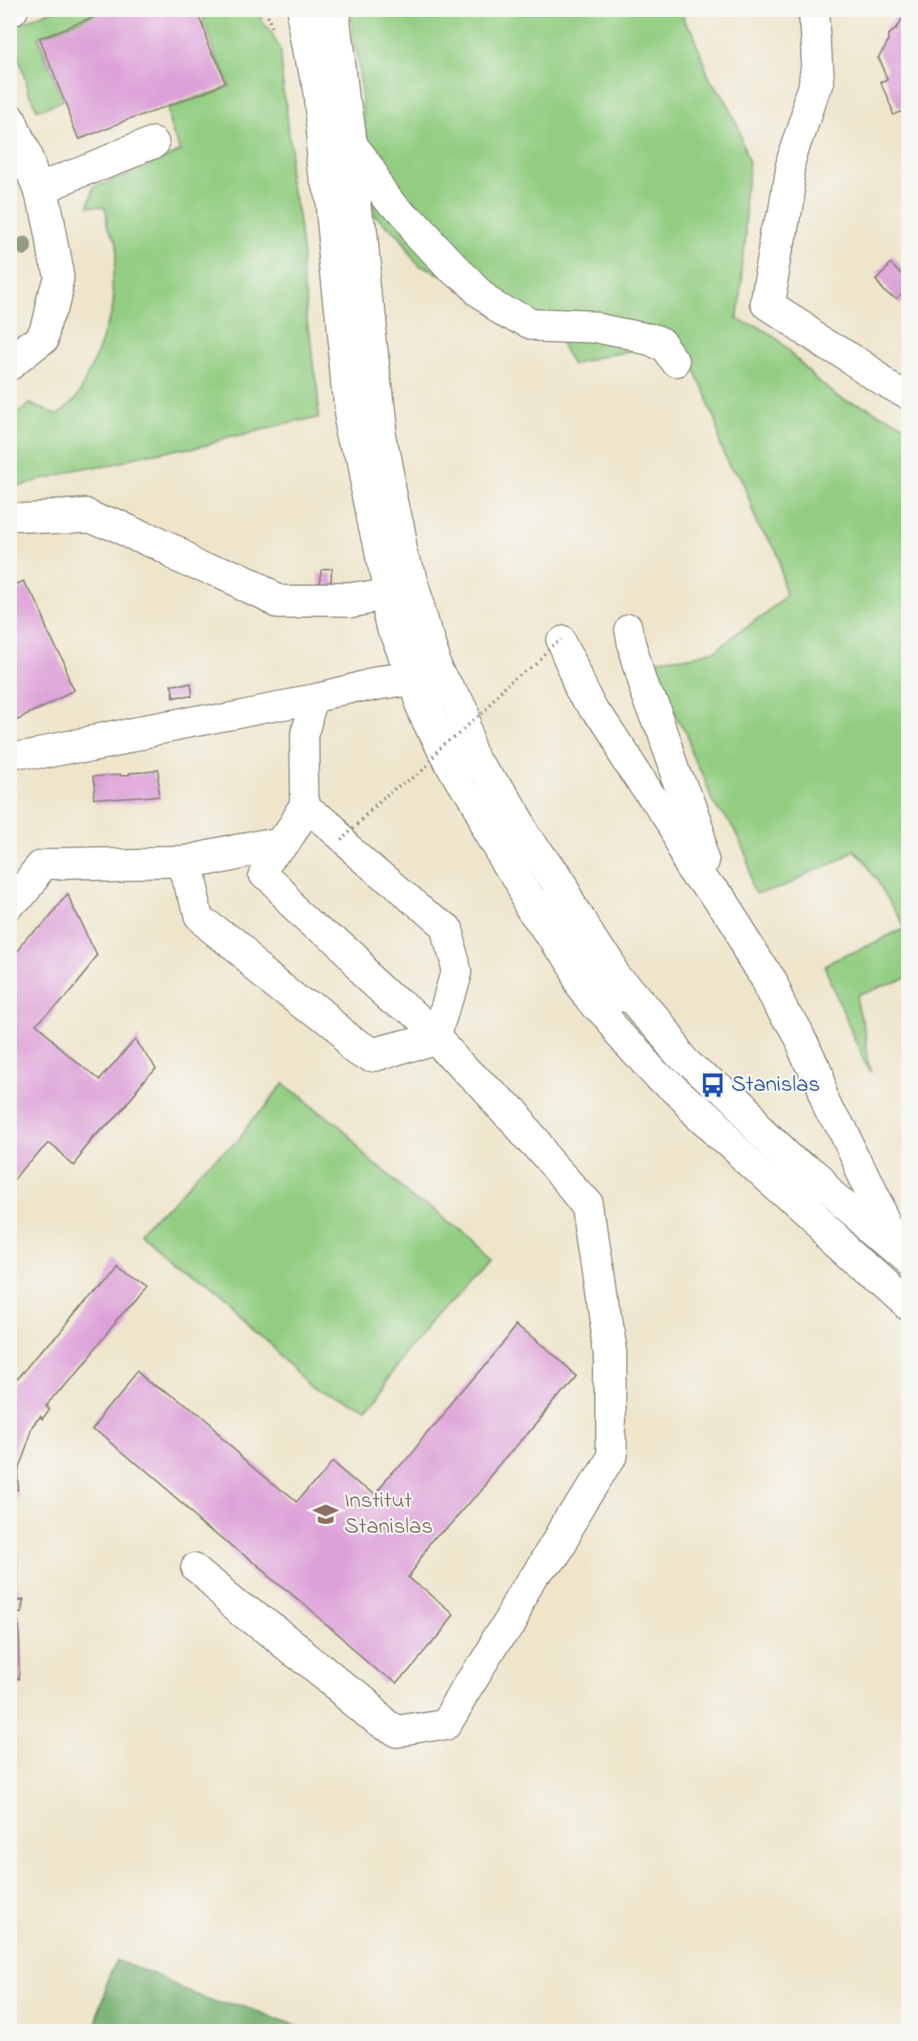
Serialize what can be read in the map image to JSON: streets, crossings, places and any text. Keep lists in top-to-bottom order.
{
  "places": {
    "bus stop": ["Stanislas"],
    "school or university": ["Institut Stanislas"]
  }
}
